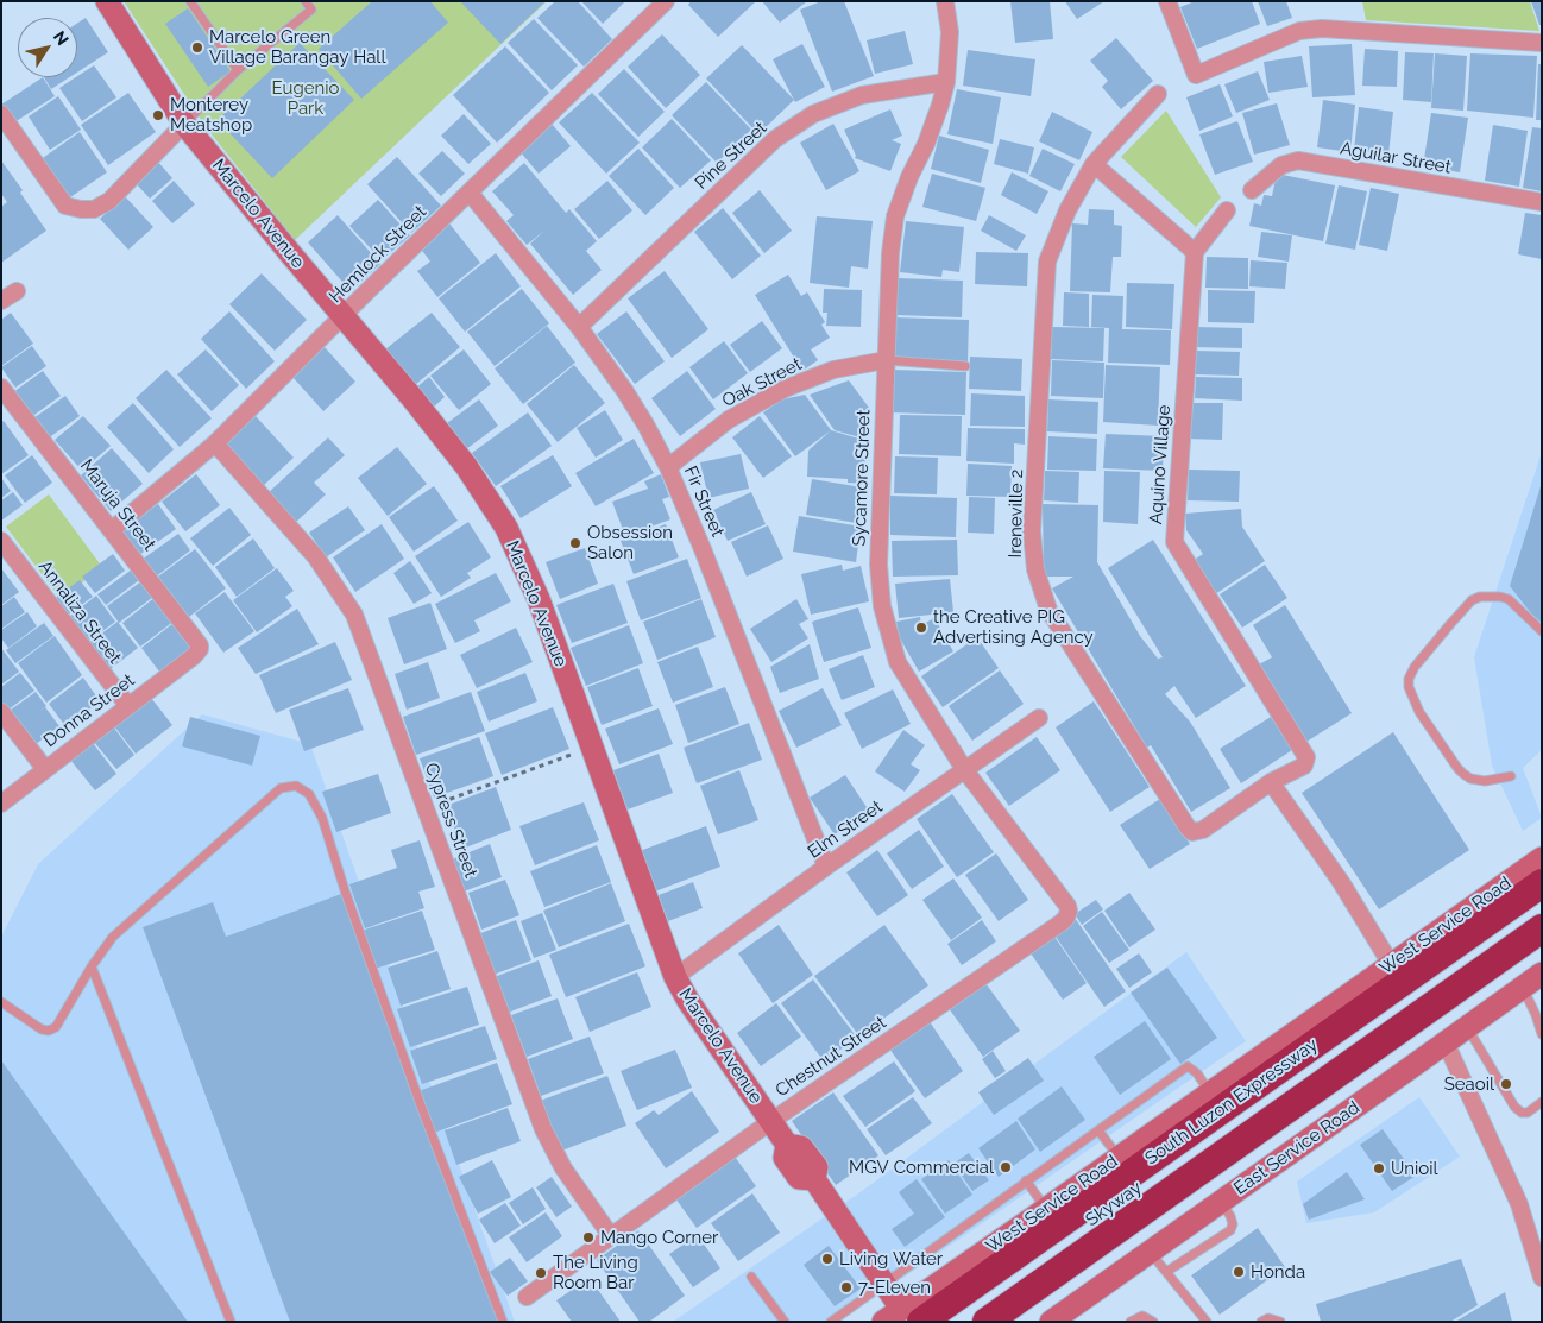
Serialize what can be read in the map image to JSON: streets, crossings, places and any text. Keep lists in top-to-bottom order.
{
  "streets": {
    "highway": ["South Luzon Expressway", "Skyway"],
    "street": [
      "Pine Street",
      "Aguilar Street",
      "Marcelo Avenue",
      "Hemlock Street",
      "Oak Street",
      "Aquino Village",
      "Sycamore Street",
      "Fir Street",
      "Maruja Street",
      "Ireneville 2",
      "Annaliza Street",
      "Donna Street",
      "Cypress Street",
      "Elm Street",
      "West Service Road",
      "Chestnut Street",
      "East Service Road"
    ]
  },
  "crossings": [
    ["Pine Street", "Sycamore Street"],
    ["Pine Street", "Fir Street"],
    ["Marcelo Avenue", "Hemlock Street"],
    ["Marcelo Avenue", "Elm Street"],
    ["Marcelo Avenue", "West Service Road"],
    ["Marcelo Avenue", "Chestnut Street"],
    ["Marcelo Avenue", "South Luzon Expressway"],
    ["Hemlock Street", "Fir Street"],
    ["Hemlock Street", "Maruja Street"],
    ["Hemlock Street", "Cypress Street"],
    ["Oak Street", "Sycamore Street"],
    ["Oak Street", "Fir Street"],
    ["Aquino Village", "Ireneville 2"],
    ["Sycamore Street", "Elm Street"],
    ["Sycamore Street", "Chestnut Street"],
    ["Fir Street", "Elm Street"],
    ["Maruja Street", "Donna Street"],
    ["Annaliza Street", "Donna Street"],
    ["Cypress Street", "Chestnut Street"],
    ["West Service Road", "South Luzon Expressway"]
  ],
  "parks": ["Eugenio Park"],
  "places": [
    "Marcelo Green Village Barangay Hall",
    "Monterey Meatshop",
    "Obsession Salon",
    "the Creative PIG Advertising Agency",
    "Seaoil",
    "MGV Commercial",
    "Unioil",
    "Mango Corner",
    "Living Water",
    "Honda",
    "The Living Room Bar",
    "7-Eleven"
  ],
  "north": "top right"
}
